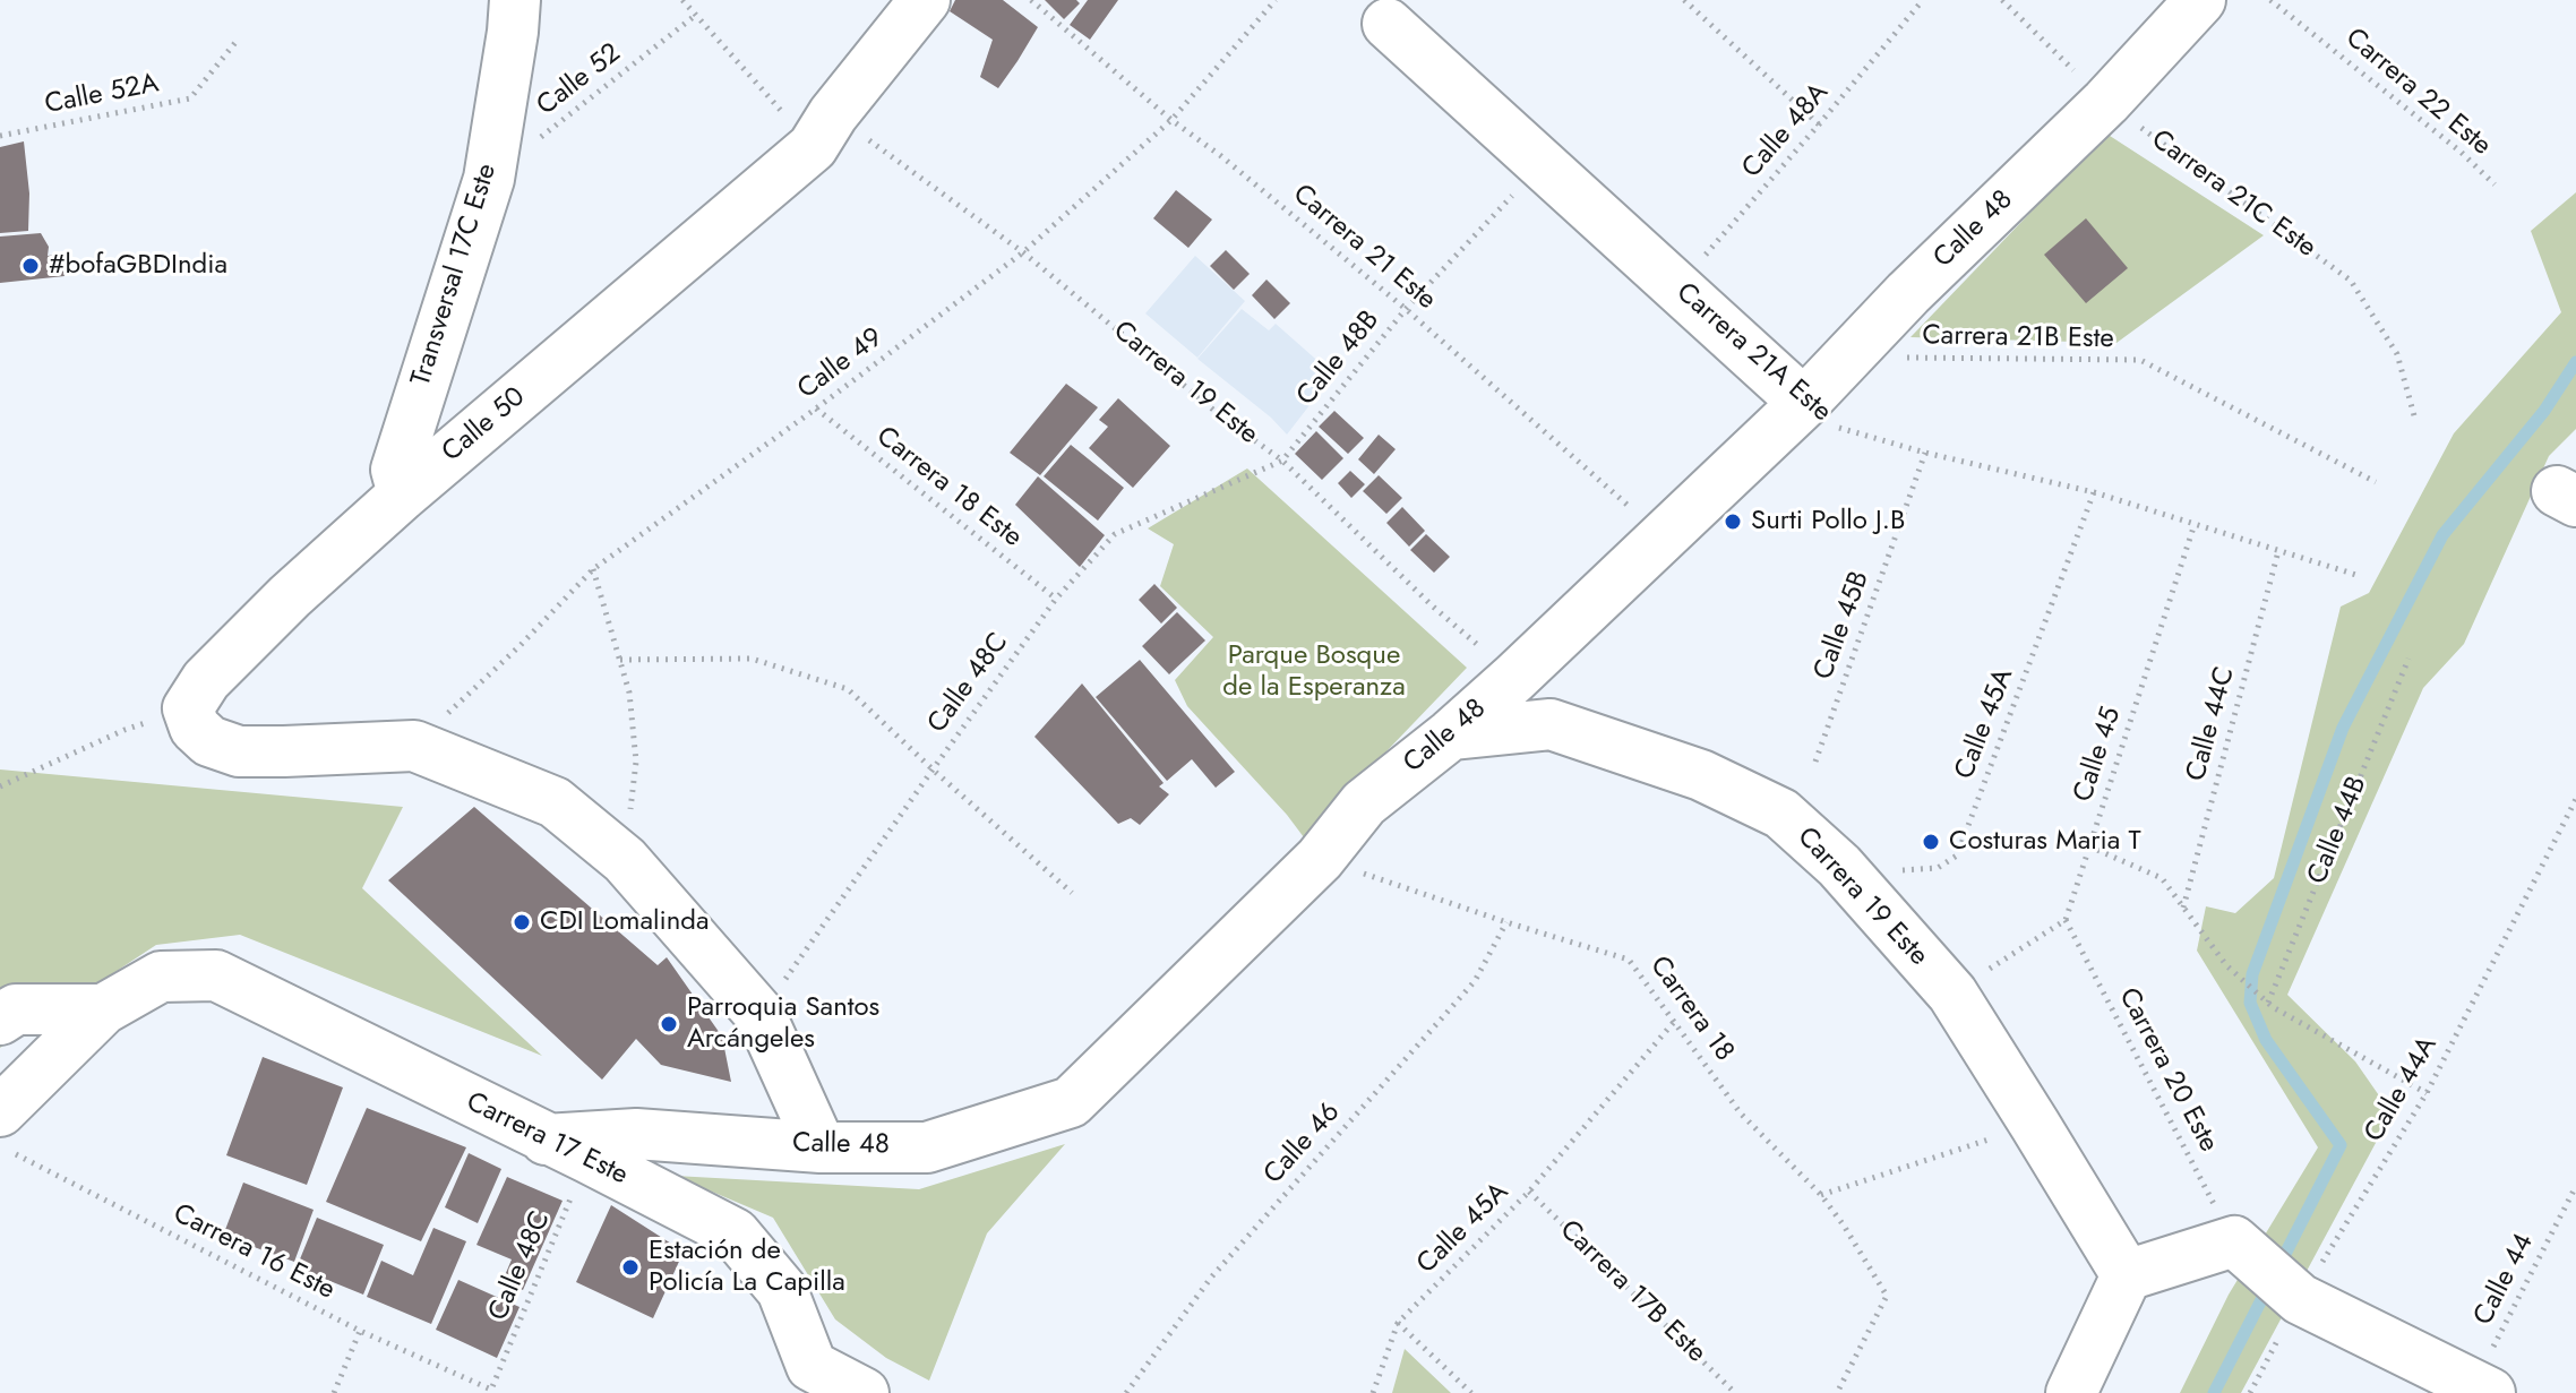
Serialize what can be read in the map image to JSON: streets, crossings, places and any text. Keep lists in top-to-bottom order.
{
  "streets": {
    "street": [
      "Calle 48",
      "Transversal 17C Este",
      "Carrera 21A Este",
      "Carrera 19 Este",
      "Calle 50",
      "Carrera 17 Este"
    ],
    "path": [
      "Calle 52",
      "Carrera 22 Este",
      "Calle 52A",
      "Calle 48A",
      "Carrera 21C Este",
      "Carrera 21 Este",
      "Carrera 21B Este",
      "Calle 48B",
      "Calle 49",
      "Carrera 18 Este",
      "Calle 45B",
      "Calle 48C",
      "Calle 45A",
      "Calle 44C",
      "Calle 45",
      "Calle 44B",
      "Carrera 18",
      "Carrera 20 Este",
      "Calle 44A",
      "Calle 46",
      "Carrera 16 Este",
      "Calle 44",
      "Carrera 17B Este"
    ]
  },
  "crossings": [
    ["Calle 52", "Transversal 17C Este"],
    ["Calle 52", "Carrera 19 Este"],
    ["Calle 48A", "Carrera 21A Este"],
    ["Carrera 21C Este", "Calle 48"],
    ["Calle 48", "Carrera 21 Este"],
    ["Calle 48", "Carrera 21B Este"],
    ["Calle 48", "Carrera 21A Este"],
    ["Calle 48", "Carrera 19 Este"],
    ["Calle 48", "Calle 48C"],
    ["Calle 48", "Carrera 18"],
    ["Calle 48", "Carrera 17 Este"],
    ["Carrera 21 Este", "Calle 48B"],
    ["Carrera 21 Este", "Calle 49"],
    ["Transversal 17C Este", "Calle 50"],
    ["Carrera 21A Este", "Calle 48B"],
    ["Carrera 21A Este", "Calle 45B"],
    ["Carrera 21A Este", "Calle 45A"],
    ["Carrera 21A Este", "Calle 44C"],
    ["Carrera 21A Este", "Calle 45"],
    ["Calle 48B", "Carrera 19 Este"],
    ["Calle 48B", "Calle 48C"],
    ["Calle 49", "Carrera 19 Este"],
    ["Calle 49", "Carrera 18 Este"],
    ["Carrera 19 Este", "Calle 50"],
    ["Carrera 19 Este", "Calle 48C"],
    ["Carrera 19 Este", "Calle 45A"],
    ["Carrera 18 Este", "Calle 48C"],
    ["Calle 48C", "Carrera 17 Este"],
    ["Calle 48C", "Carrera 16 Este"],
    ["Calle 45A", "Carrera 18"],
    ["Calle 45A", "Carrera 17B Este"],
    ["Calle 45", "Carrera 20 Este"],
    ["Carrera 18", "Calle 46"]
  ],
  "parks": ["Parque Bosque de la Esperanza"],
  "places": [
    "#bofaGBDIndia",
    "Surti Pollo J.B",
    "Costuras Maria T",
    "CDI Lomalinda",
    "Parroquia Santos Arcángeles",
    "Estación de Policía La Capilla"
  ]
}
